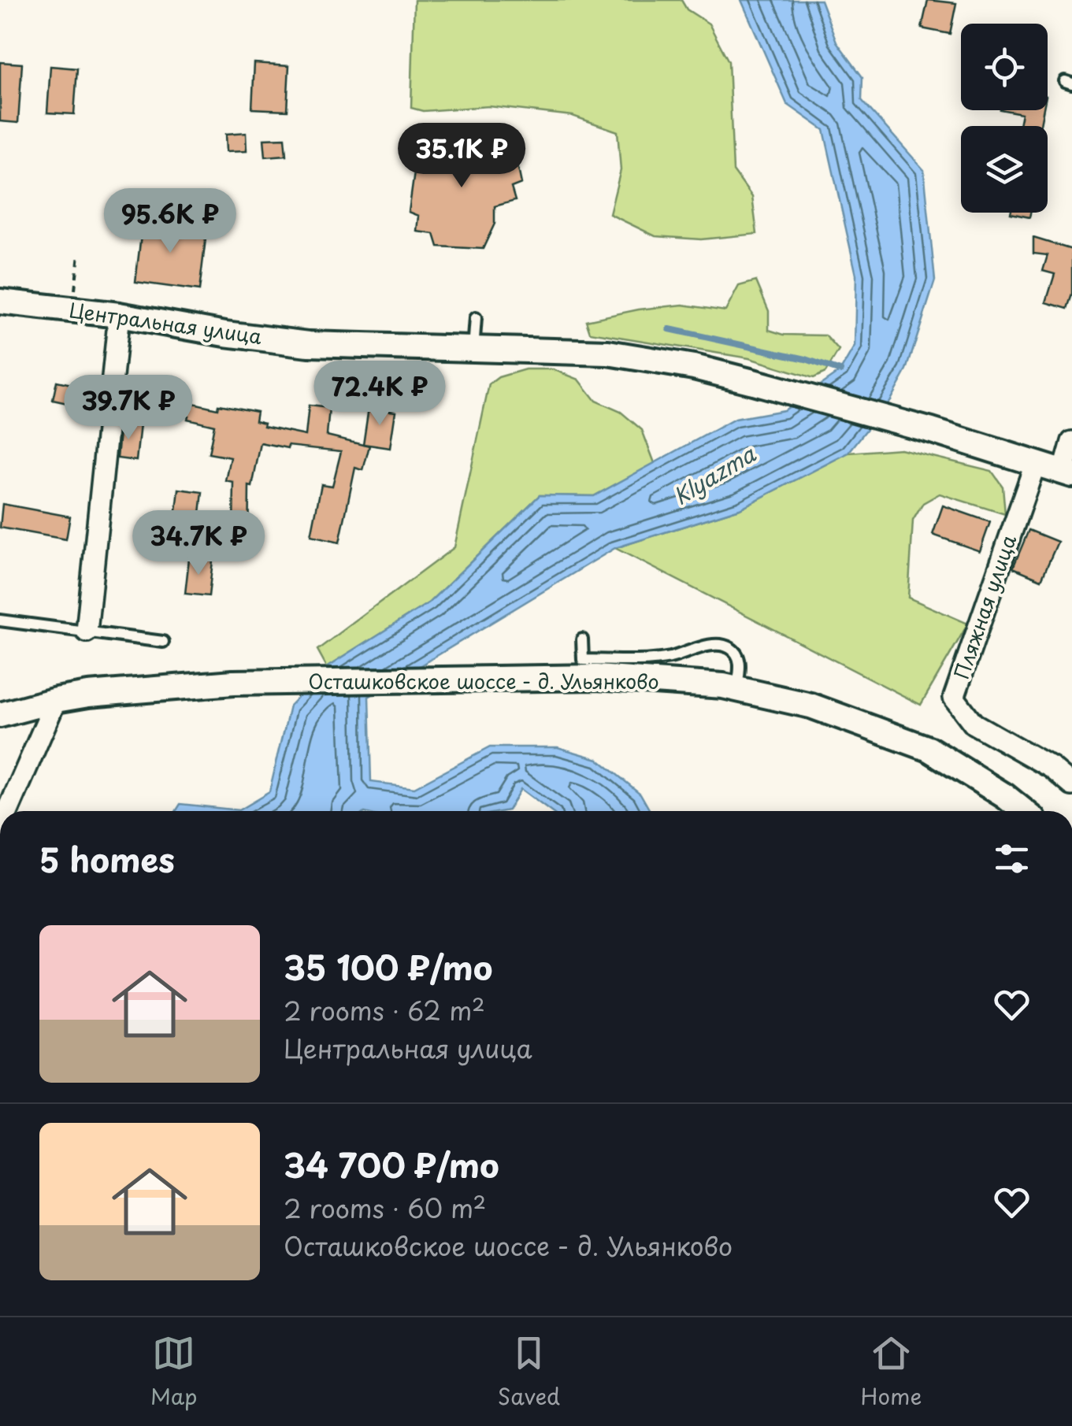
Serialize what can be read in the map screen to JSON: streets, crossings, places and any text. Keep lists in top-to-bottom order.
{
  "streets": {
    "street": ["Центральная улица", "Пляжная улица", "Осташковское шоссе - д. Ульянково"]
  },
  "crossings": [
    ["Центральная улица", "Пляжная улица"]
  ],
  "water": ["Klyazma"],
  "page": {
    "price": [
      "35.1K ₽",
      "95.6K ₽",
      "72.4K ₽",
      "39.7K ₽",
      "34.7K ₽"
    ],
    "heading": "5 homes",
    "list": [
      {
        "name": "35 100 ₽/mo",
        "note": "2 rooms · 62 m² · Центральная улица"
      },
      {
        "name": "34 700 ₽/mo",
        "note": "2 rooms · 60 m² · Осташковское шоссе - д. Ульянково"
      }
    ],
    "tabs": ["Map", "Saved", "Home"]
  }
}
